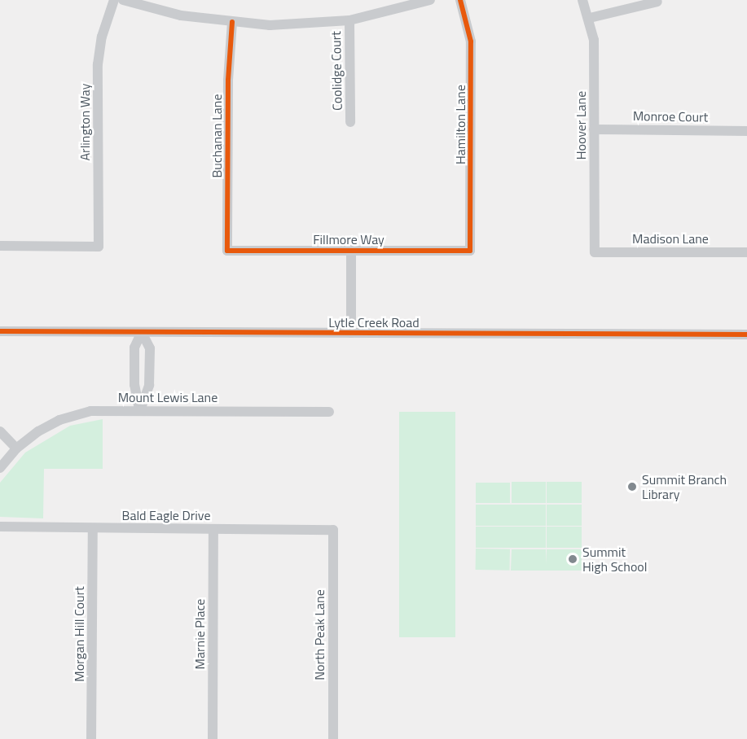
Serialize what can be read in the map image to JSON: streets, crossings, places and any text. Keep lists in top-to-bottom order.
{
  "streets": {
    "street": [
      "Coolidge Court",
      "Monroe Court",
      "Arlington Way",
      "Hamilton Lane",
      "Hoover Lane",
      "Buchanan Lane",
      "Madison Lane",
      "Fillmore Way",
      "Lytle Creek Road",
      "Mount Lewis Lane",
      "Bald Eagle Drive",
      "Morgan Hill Court",
      "Marnie Place",
      "North Peak Lane"
    ]
  },
  "crossings": [
    ["Monroe Court", "Hoover Lane"],
    ["Hamilton Lane", "Fillmore Way"],
    ["Hoover Lane", "Madison Lane"],
    ["Buchanan Lane", "Fillmore Way"],
    ["Bald Eagle Drive", "Morgan Hill Court"],
    ["Bald Eagle Drive", "Marnie Place"],
    ["Bald Eagle Drive", "North Peak Lane"]
  ],
  "places": ["Summit Branch Library", "Summit High School"]
}
